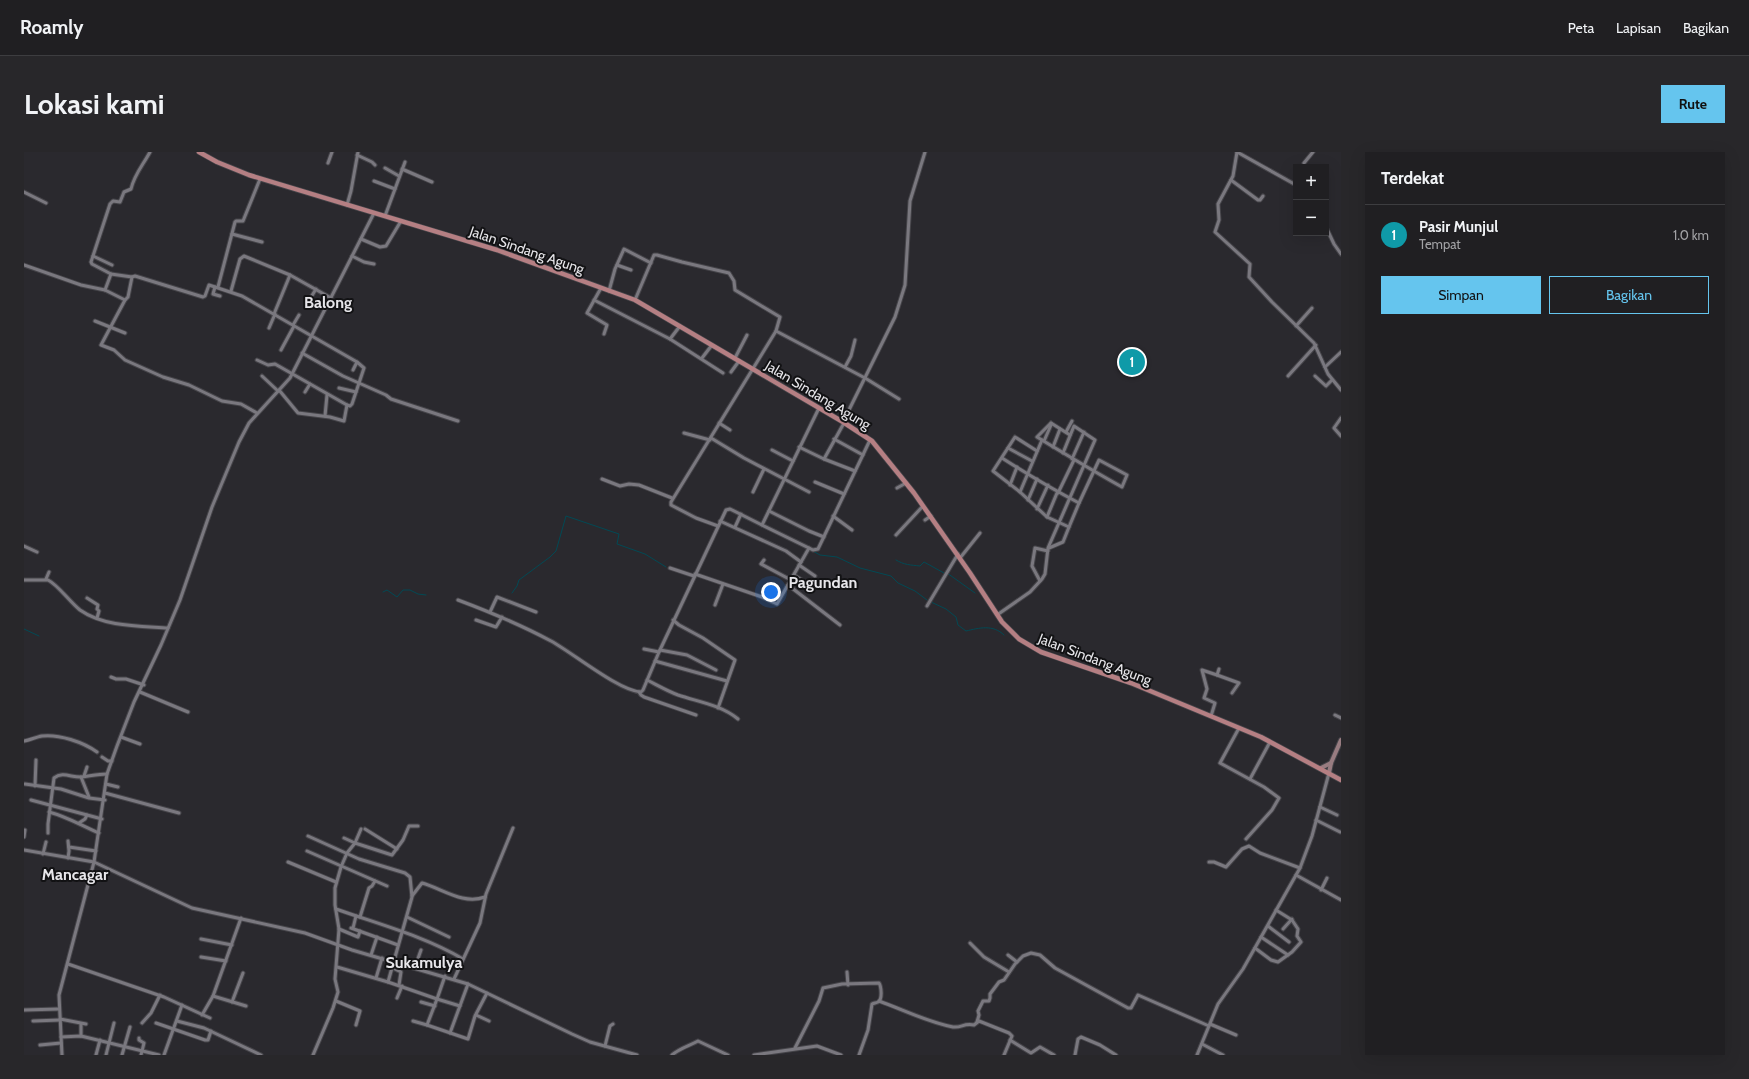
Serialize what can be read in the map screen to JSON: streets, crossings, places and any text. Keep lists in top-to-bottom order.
{
  "streets": {
    "main road": ["Jalan Sindang Agung"]
  },
  "districts": [
    "Balong",
    "Pagundan",
    "Mancagar",
    "Sukamulya"
  ],
  "page": {
    "header": "Roamly",
    "nav": ["Peta", "Lapisan", "Bagikan"],
    "buttons": [
      "Rute",
      ["Simpan", "Bagikan"]
    ],
    "title": "Lokasi kami",
    "heading": "Terdekat",
    "map_buttons": ["+", "−"],
    "list": [
      {
        "mark": "1",
        "name": "Pasir Munjul",
        "note": "Tempat",
        "value": "1.0 km"
      }
    ],
    "pins": "1"
  }
}
